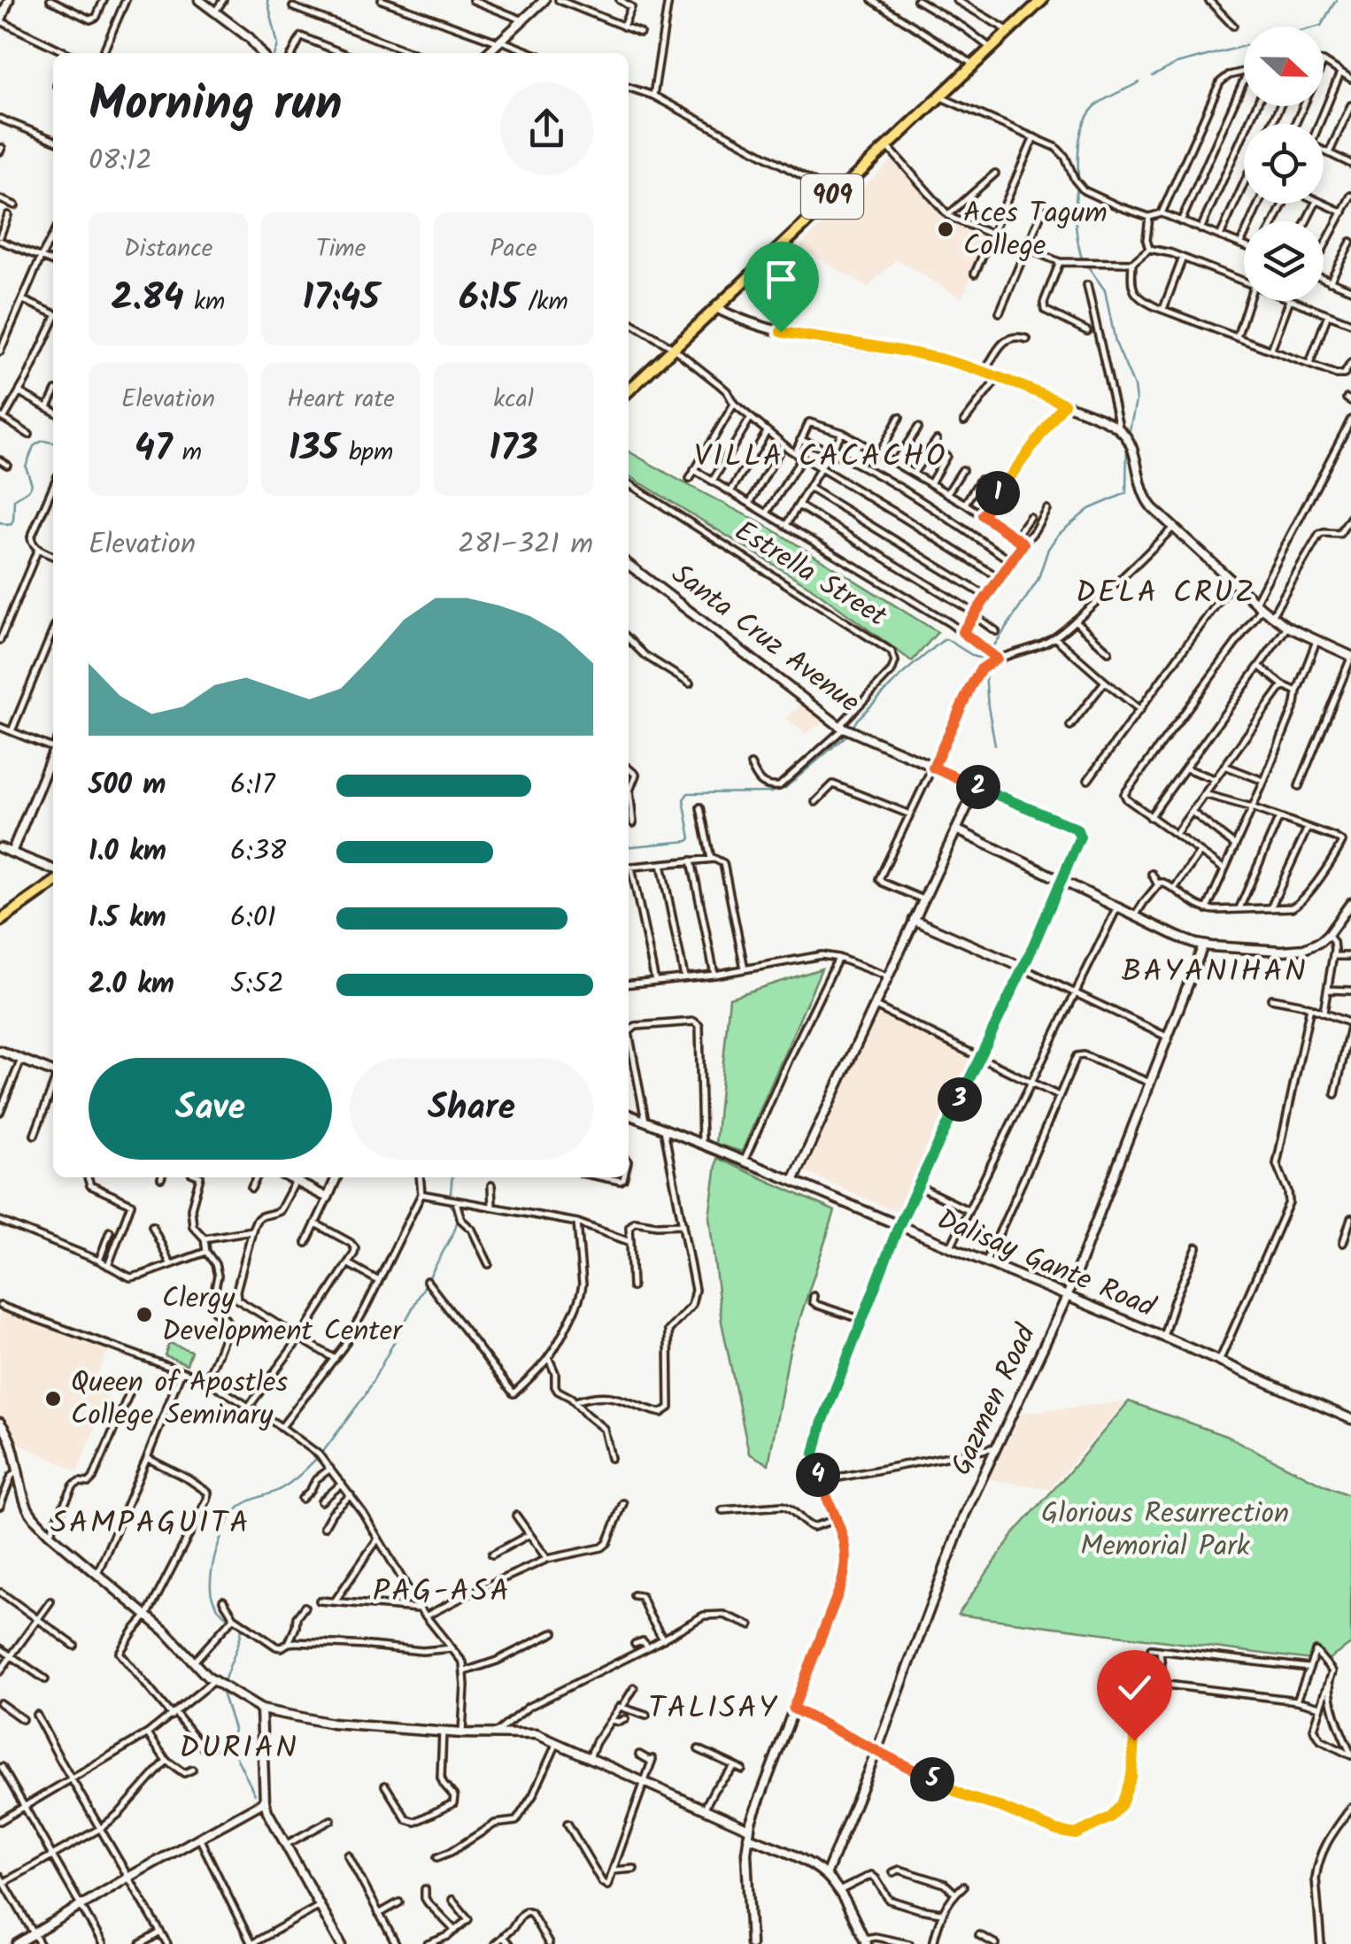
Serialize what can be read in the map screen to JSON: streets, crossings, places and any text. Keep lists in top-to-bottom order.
{
  "streets": {
    "highway": ["909"],
    "street": [
      "Estrella Street",
      "Santa Cruz Avenue",
      "Dalisay Gante Road",
      "Gazmen Road"
    ]
  },
  "crossings": [
    ["Estrella Street", "Santa Cruz Avenue"],
    ["Dalisay Gante Road", "Gazmen Road"]
  ],
  "districts": [
    "VILLA CACACHO",
    "DELA CRUZ",
    "BAYANIHAN",
    "SAMPAGUITA",
    "PAG-ASA",
    "TALISAY",
    "DURIAN"
  ],
  "parks": ["Glorious Resurrection Memorial Park"],
  "places": ["Aces Tagum College", "Clergy Development Center", "Queen of Apostles College Seminary"],
  "north": "right",
  "page": {
    "heading": ["Morning run", "08:12"],
    "stats": [
      ["Distance", "2.84 km"],
      ["Time", "17:45"],
      ["Pace", "6:15 /km"],
      ["Elevation", "47 m"],
      ["Heart rate", "135 bpm"],
      ["kcal", "173"]
    ],
    "pins": [
      "1",
      "2",
      "3",
      "4",
      "5"
    ],
    "chart": ["Elevation", "281–321 m"],
    "list": [
      {
        "name": "500 m",
        "note": "6:17"
      },
      {
        "name": "1.0 km",
        "note": "6:38"
      },
      {
        "name": "1.5 km",
        "note": "6:01"
      },
      {
        "name": "2.0 km",
        "note": "5:52"
      }
    ],
    "buttons": ["Save", "Share"]
  }
}
